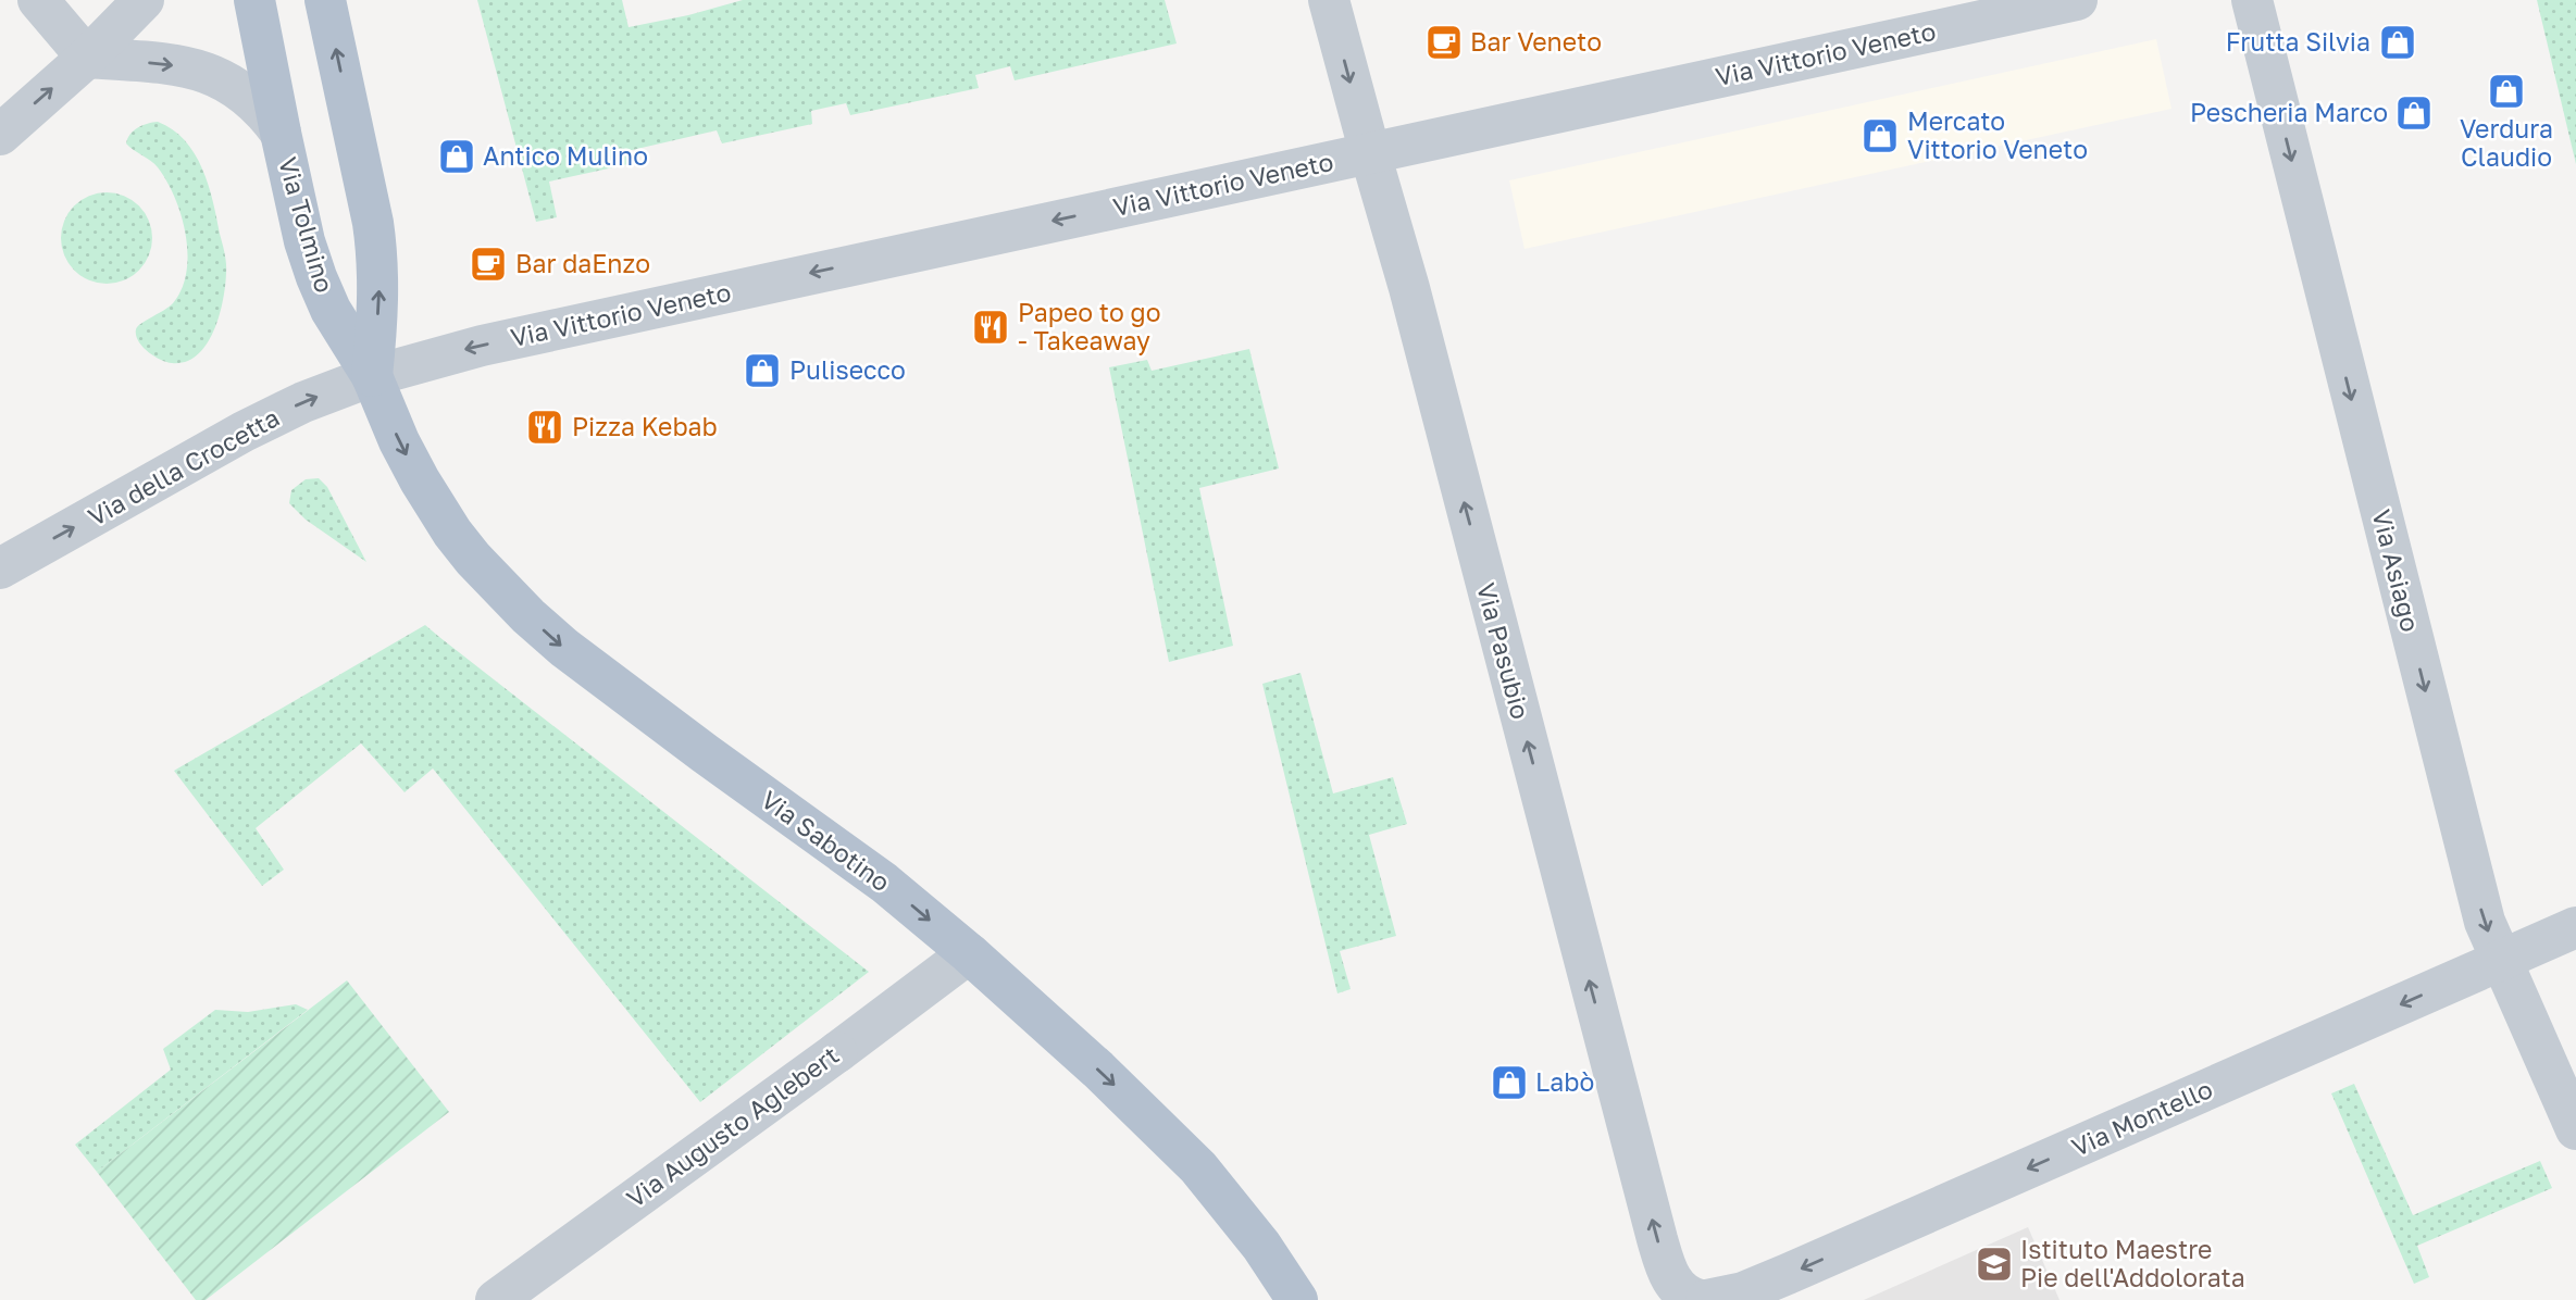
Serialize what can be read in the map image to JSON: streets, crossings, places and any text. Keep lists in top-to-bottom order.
{
  "streets": {
    "main road": ["Via Tolmino", "Via Sabotino"],
    "street": [
      "Via Vittorio Veneto",
      "Via della Crocetta",
      "Via Asiago",
      "Via Pasubio",
      "Via Montello",
      "Via Augusto Aglebert"
    ]
  },
  "crossings": [
    ["Via Vittorio Veneto", "Via Tolmino"],
    ["Via Vittorio Veneto", "Via della Crocetta"],
    ["Via Vittorio Veneto", "Via Pasubio"],
    ["Via Vittorio Veneto", "Via Sabotino"],
    ["Via Tolmino", "Via della Crocetta"],
    ["Via Tolmino", "Via Sabotino"],
    ["Via della Crocetta", "Via Sabotino"],
    ["Via Asiago", "Via Montello"],
    ["Via Pasubio", "Via Montello"],
    ["Via Sabotino", "Via Augusto Aglebert"]
  ],
  "one_way": [
    "Via Vittorio Veneto",
    "Via della Crocetta",
    "Via Asiago",
    "Via Sabotino",
    "Via Montello"
  ],
  "places": {
    "cafe": ["Bar Veneto", "Bar daEnzo"],
    "shop": [
      "Frutta Silvia",
      "Verdura Claudio",
      "Pescheria Marco",
      "Mercato Vittorio Veneto",
      "Antico Mulino",
      "Pulisecco",
      "Labò"
    ],
    "restaurant": ["Papeo to go - Takeaway", "Pizza Kebab"],
    "school or university": ["Istituto Maestre Pie dell'Addolorata"]
  }
}
